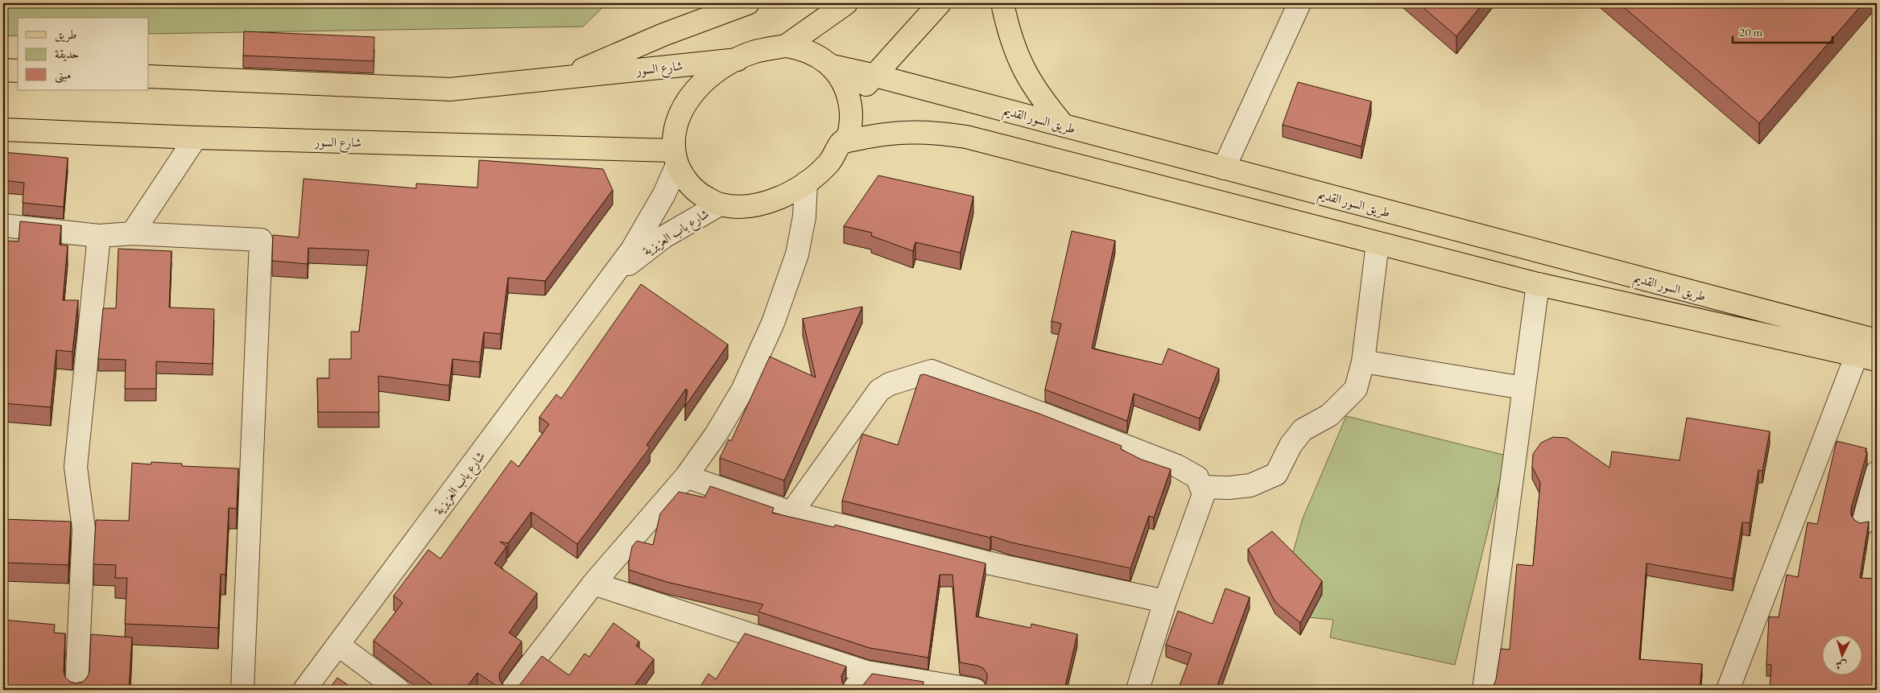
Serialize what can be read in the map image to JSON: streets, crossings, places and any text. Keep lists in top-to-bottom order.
{
  "streets": {
    "main road": ["شارع السور", "طريق السور القديم"],
    "street": ["شارع باب العزيزية"]
  },
  "crossings": [
    ["شارع السور", "شارع باب العزيزية"]
  ],
  "legend": ["طريق", "حديقة", "مبنى"],
  "scale_bar": "20 m",
  "north": "bottom"
}
